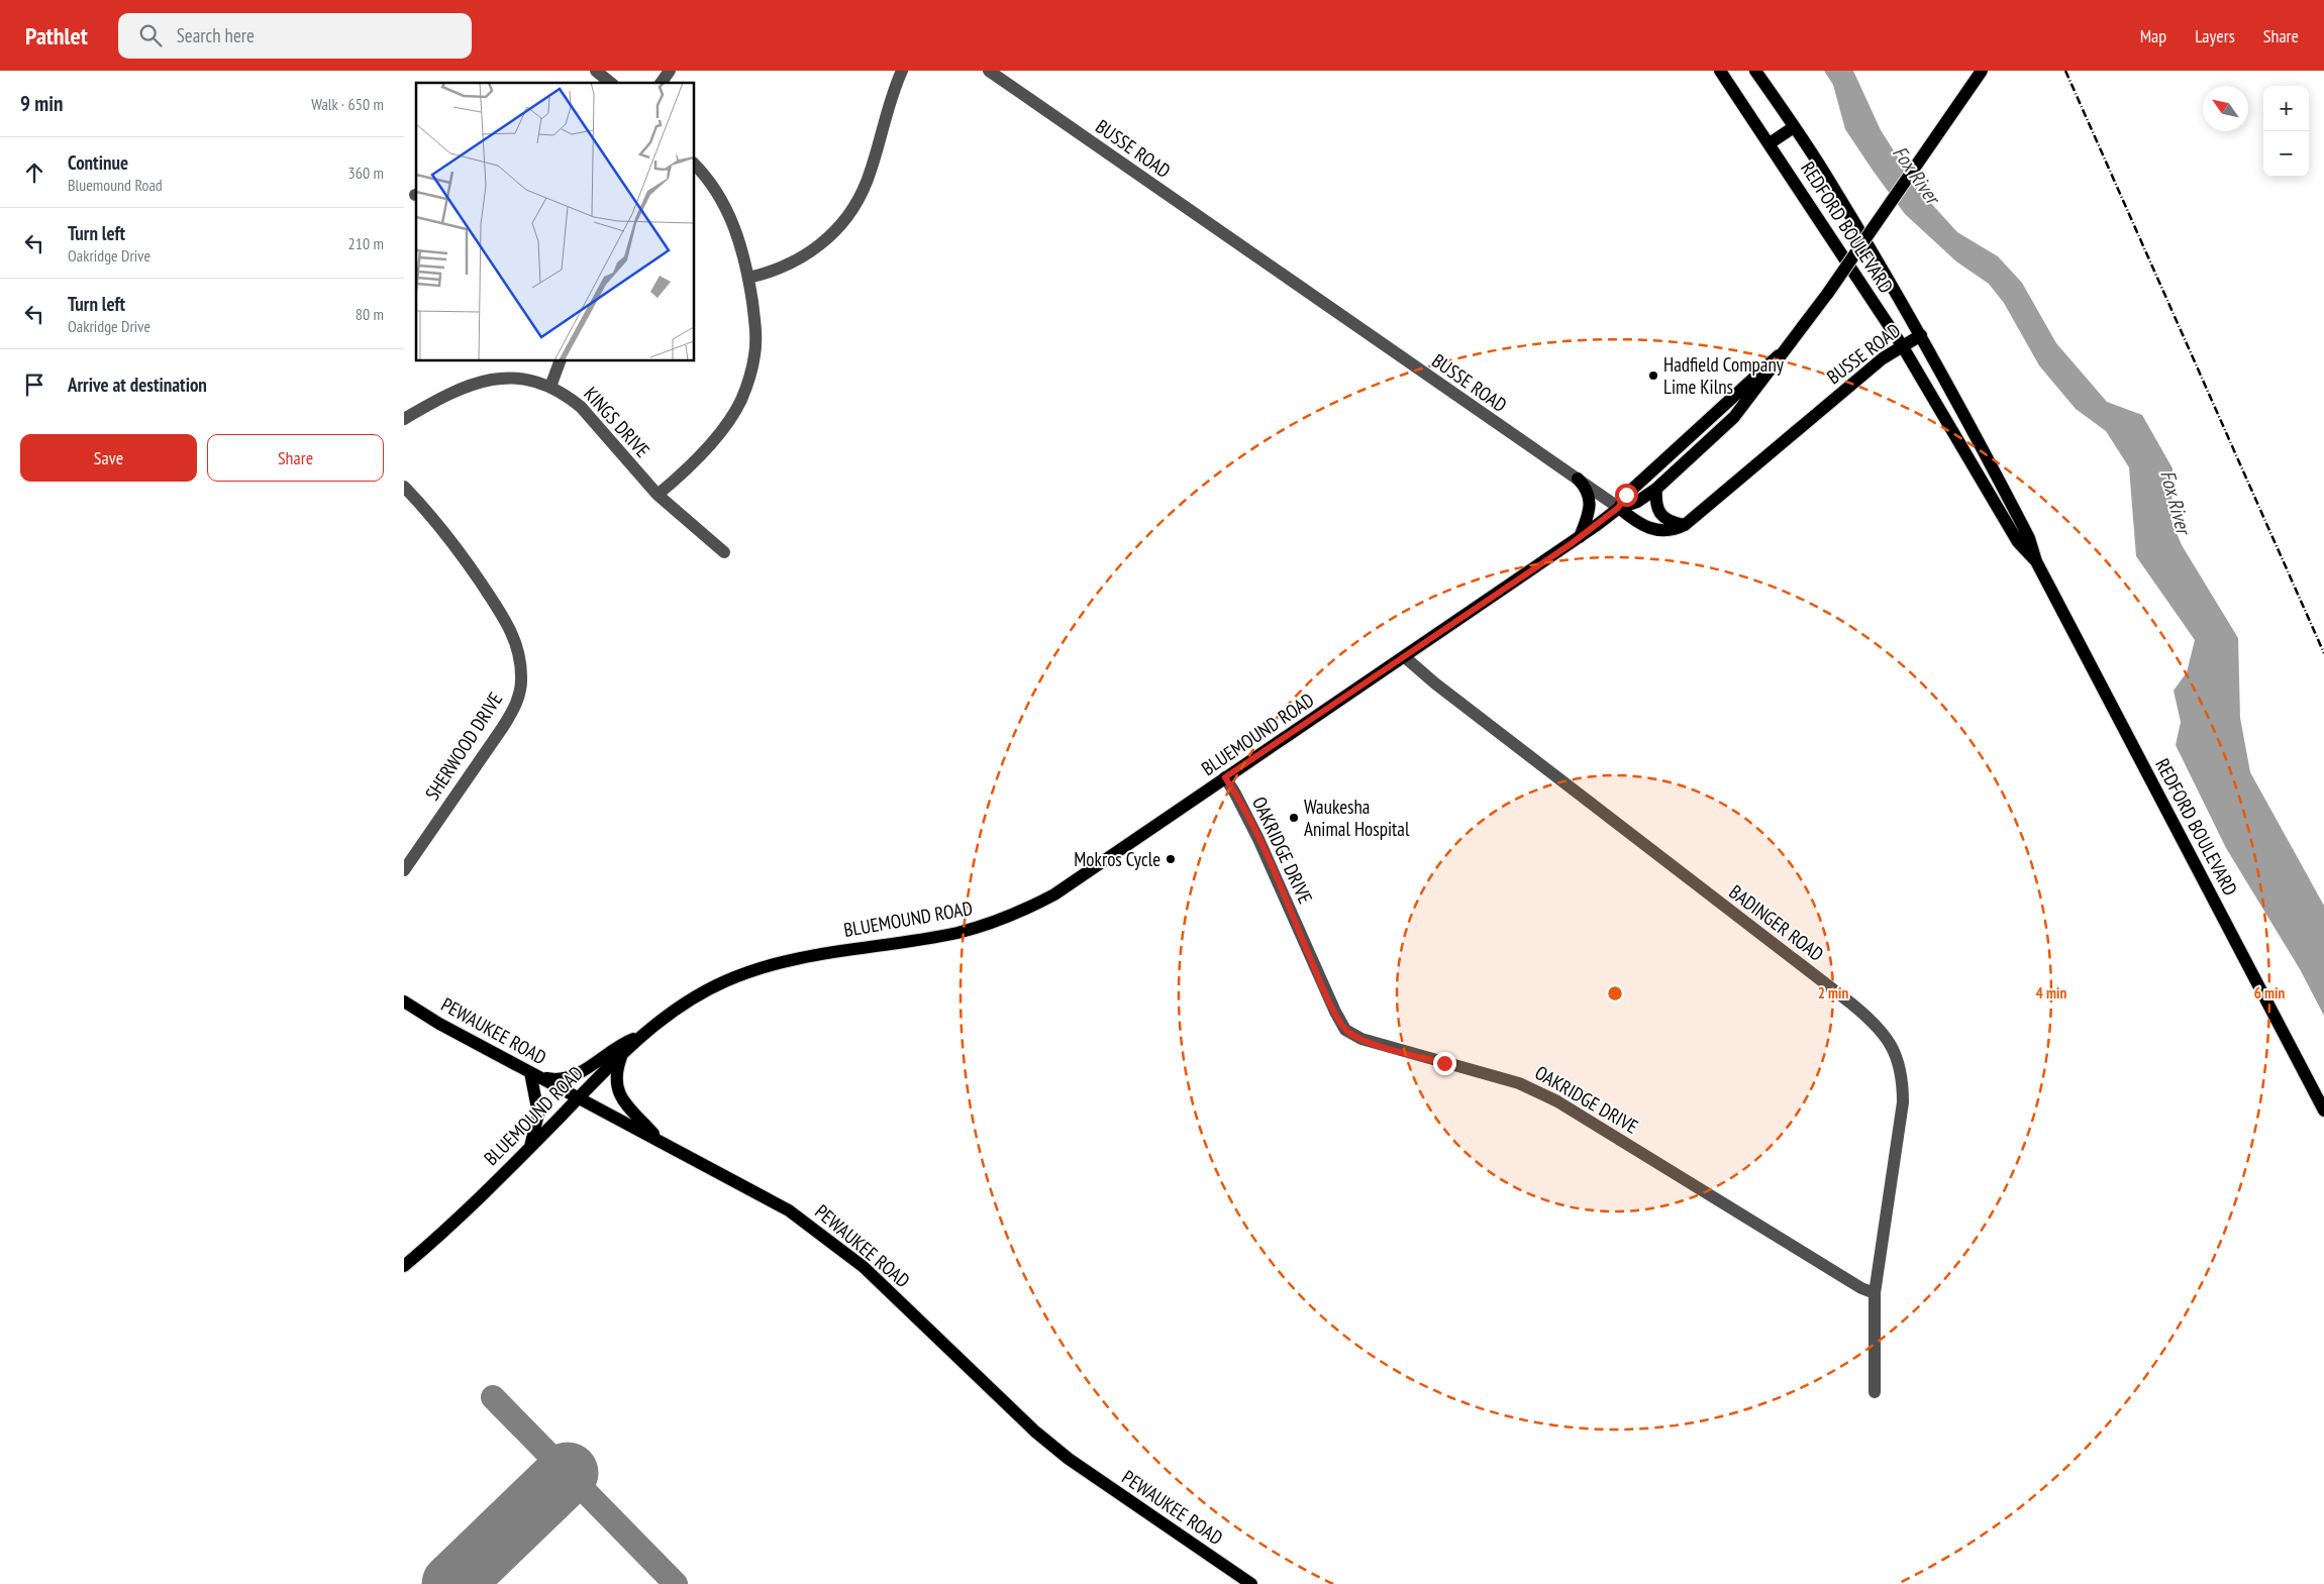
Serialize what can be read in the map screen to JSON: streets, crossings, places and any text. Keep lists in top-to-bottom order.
{
  "streets": {
    "main road": [
      "BUSSE ROAD",
      "REDFORD BOULEVARD",
      "BLUEMOUND ROAD",
      "PEWAUKEE ROAD"
    ],
    "street": [
      "KINGS DRIVE",
      "SHERWOOD DRIVE",
      "OAKRIDGE DRIVE",
      "BADINGER ROAD"
    ]
  },
  "crossings": [
    ["BUSSE ROAD", "REDFORD BOULEVARD"],
    ["BUSSE ROAD", "BLUEMOUND ROAD"],
    ["BLUEMOUND ROAD", "OAKRIDGE DRIVE"],
    ["BLUEMOUND ROAD", "BADINGER ROAD"],
    ["BLUEMOUND ROAD", "PEWAUKEE ROAD"],
    ["OAKRIDGE DRIVE", "BADINGER ROAD"]
  ],
  "water": ["Fox River"],
  "places": ["Hadfield Company Lime Kilns", "Waukesha Animal Hospital", "Mokros Cycle"],
  "north": "top left",
  "page": {
    "header": "Pathlet",
    "search": "Search here",
    "nav": ["Map", "Layers", "Share"],
    "heading": ["9 min", "Walk · 650 m"],
    "map_buttons": ["+", "−"],
    "list": [
      ["Continue", "Bluemound Road", "360 m"],
      ["Turn left", "Oakridge Drive", "210 m"],
      ["Turn left", "Oakridge Drive", "80 m"],
      "Arrive at destination"
    ],
    "buttons": ["Save", "Share"]
  },
  "rings": ["2 min", "4 min", "6 min"]
}
